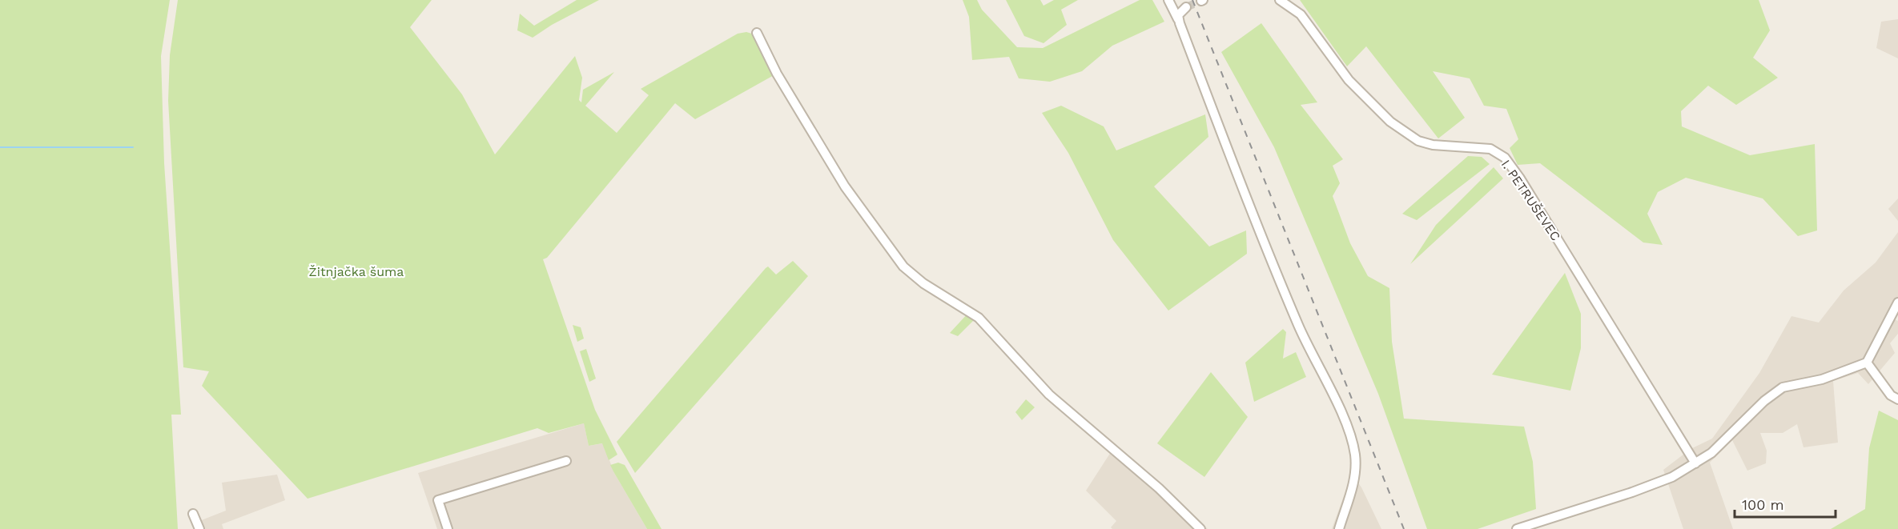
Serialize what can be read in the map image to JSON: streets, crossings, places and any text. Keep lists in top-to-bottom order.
{
  "streets": {
    "street": ["I. PETRUŠEVEC"]
  },
  "parks": ["Žitnjačka šuma"],
  "scale_bar": "100 m"
}
